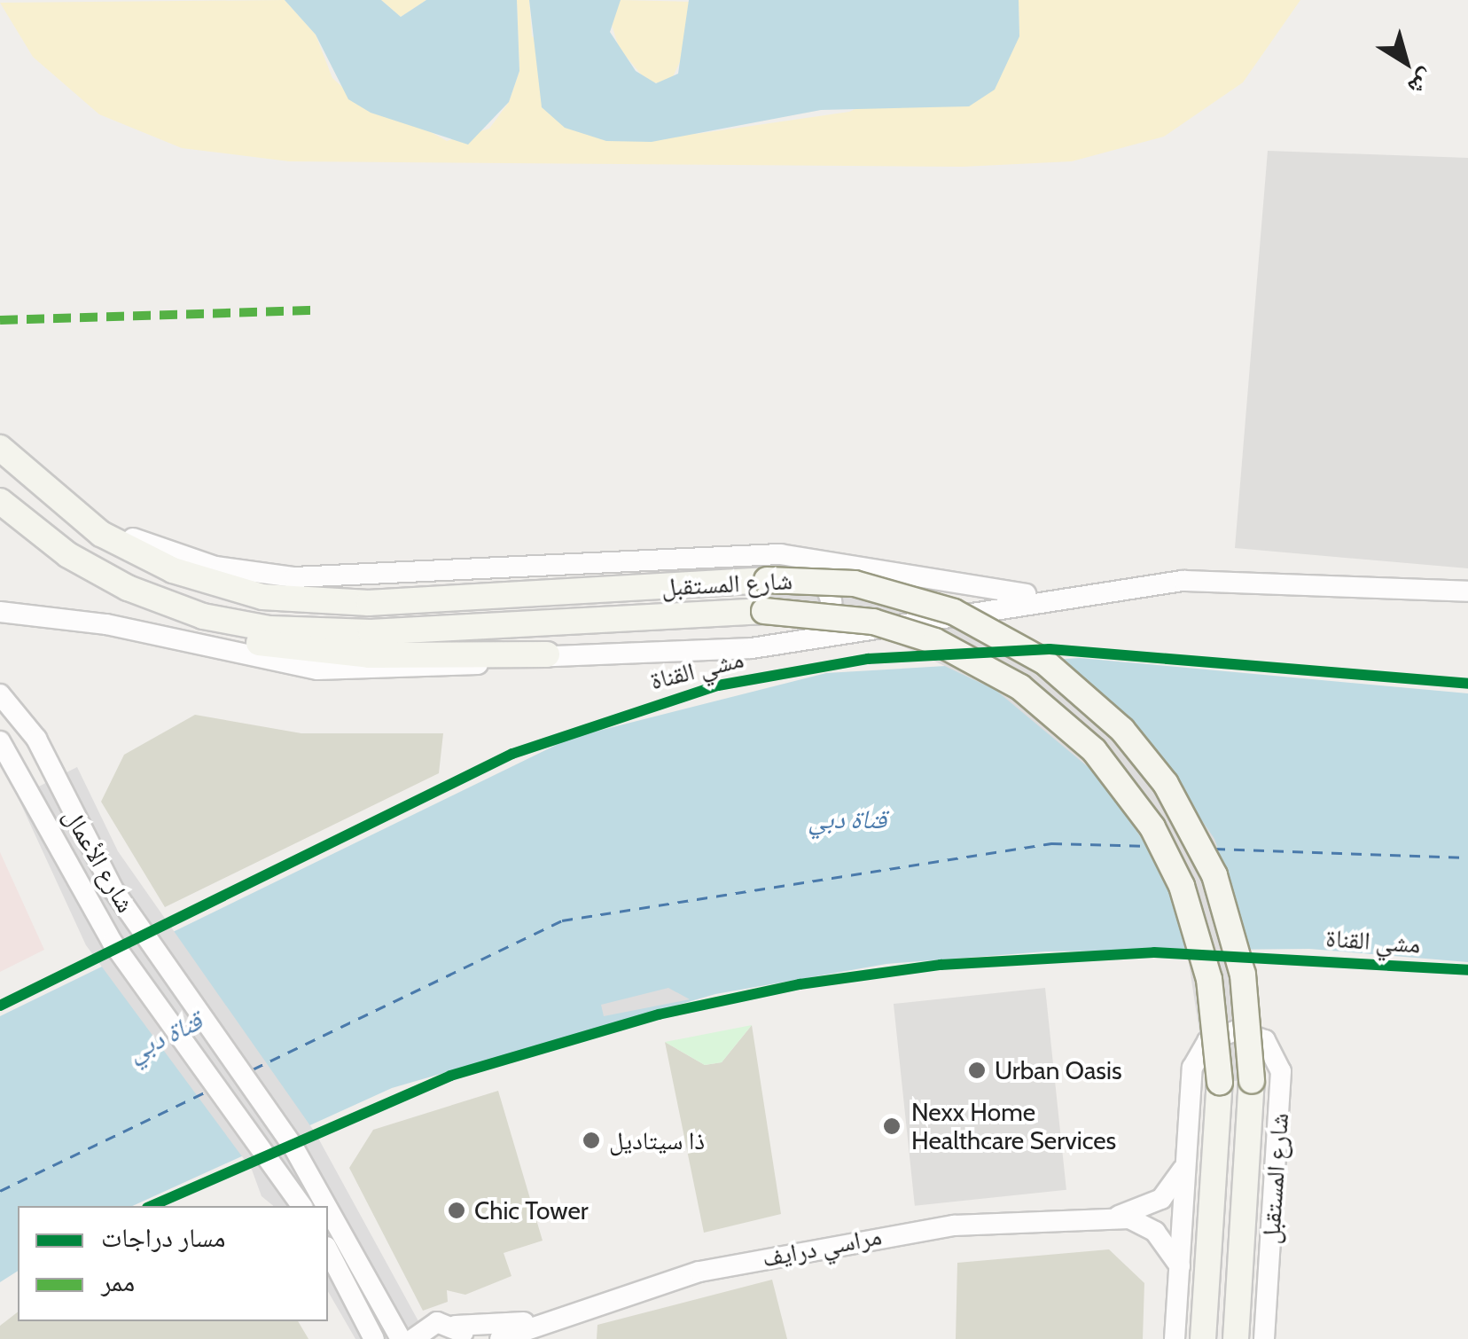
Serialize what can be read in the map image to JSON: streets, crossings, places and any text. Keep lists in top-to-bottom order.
{
  "streets": {
    "main road": ["شارع المستقبل"],
    "street": ["شارع الأعمال", "مراسي درايف"],
    "cycle path": ["مشي القناة"]
  },
  "crossings": [
    ["شارع المستقبل", "مراسي درايف"]
  ],
  "water": ["قناة دبي"],
  "places": [
    "Urban Oasis",
    "Nexx Home Healthcare Services",
    "ذا سيتاديل",
    "Chic Tower"
  ],
  "legend": ["مسار دراجات", "ممر"],
  "north": "bottom right"
}
